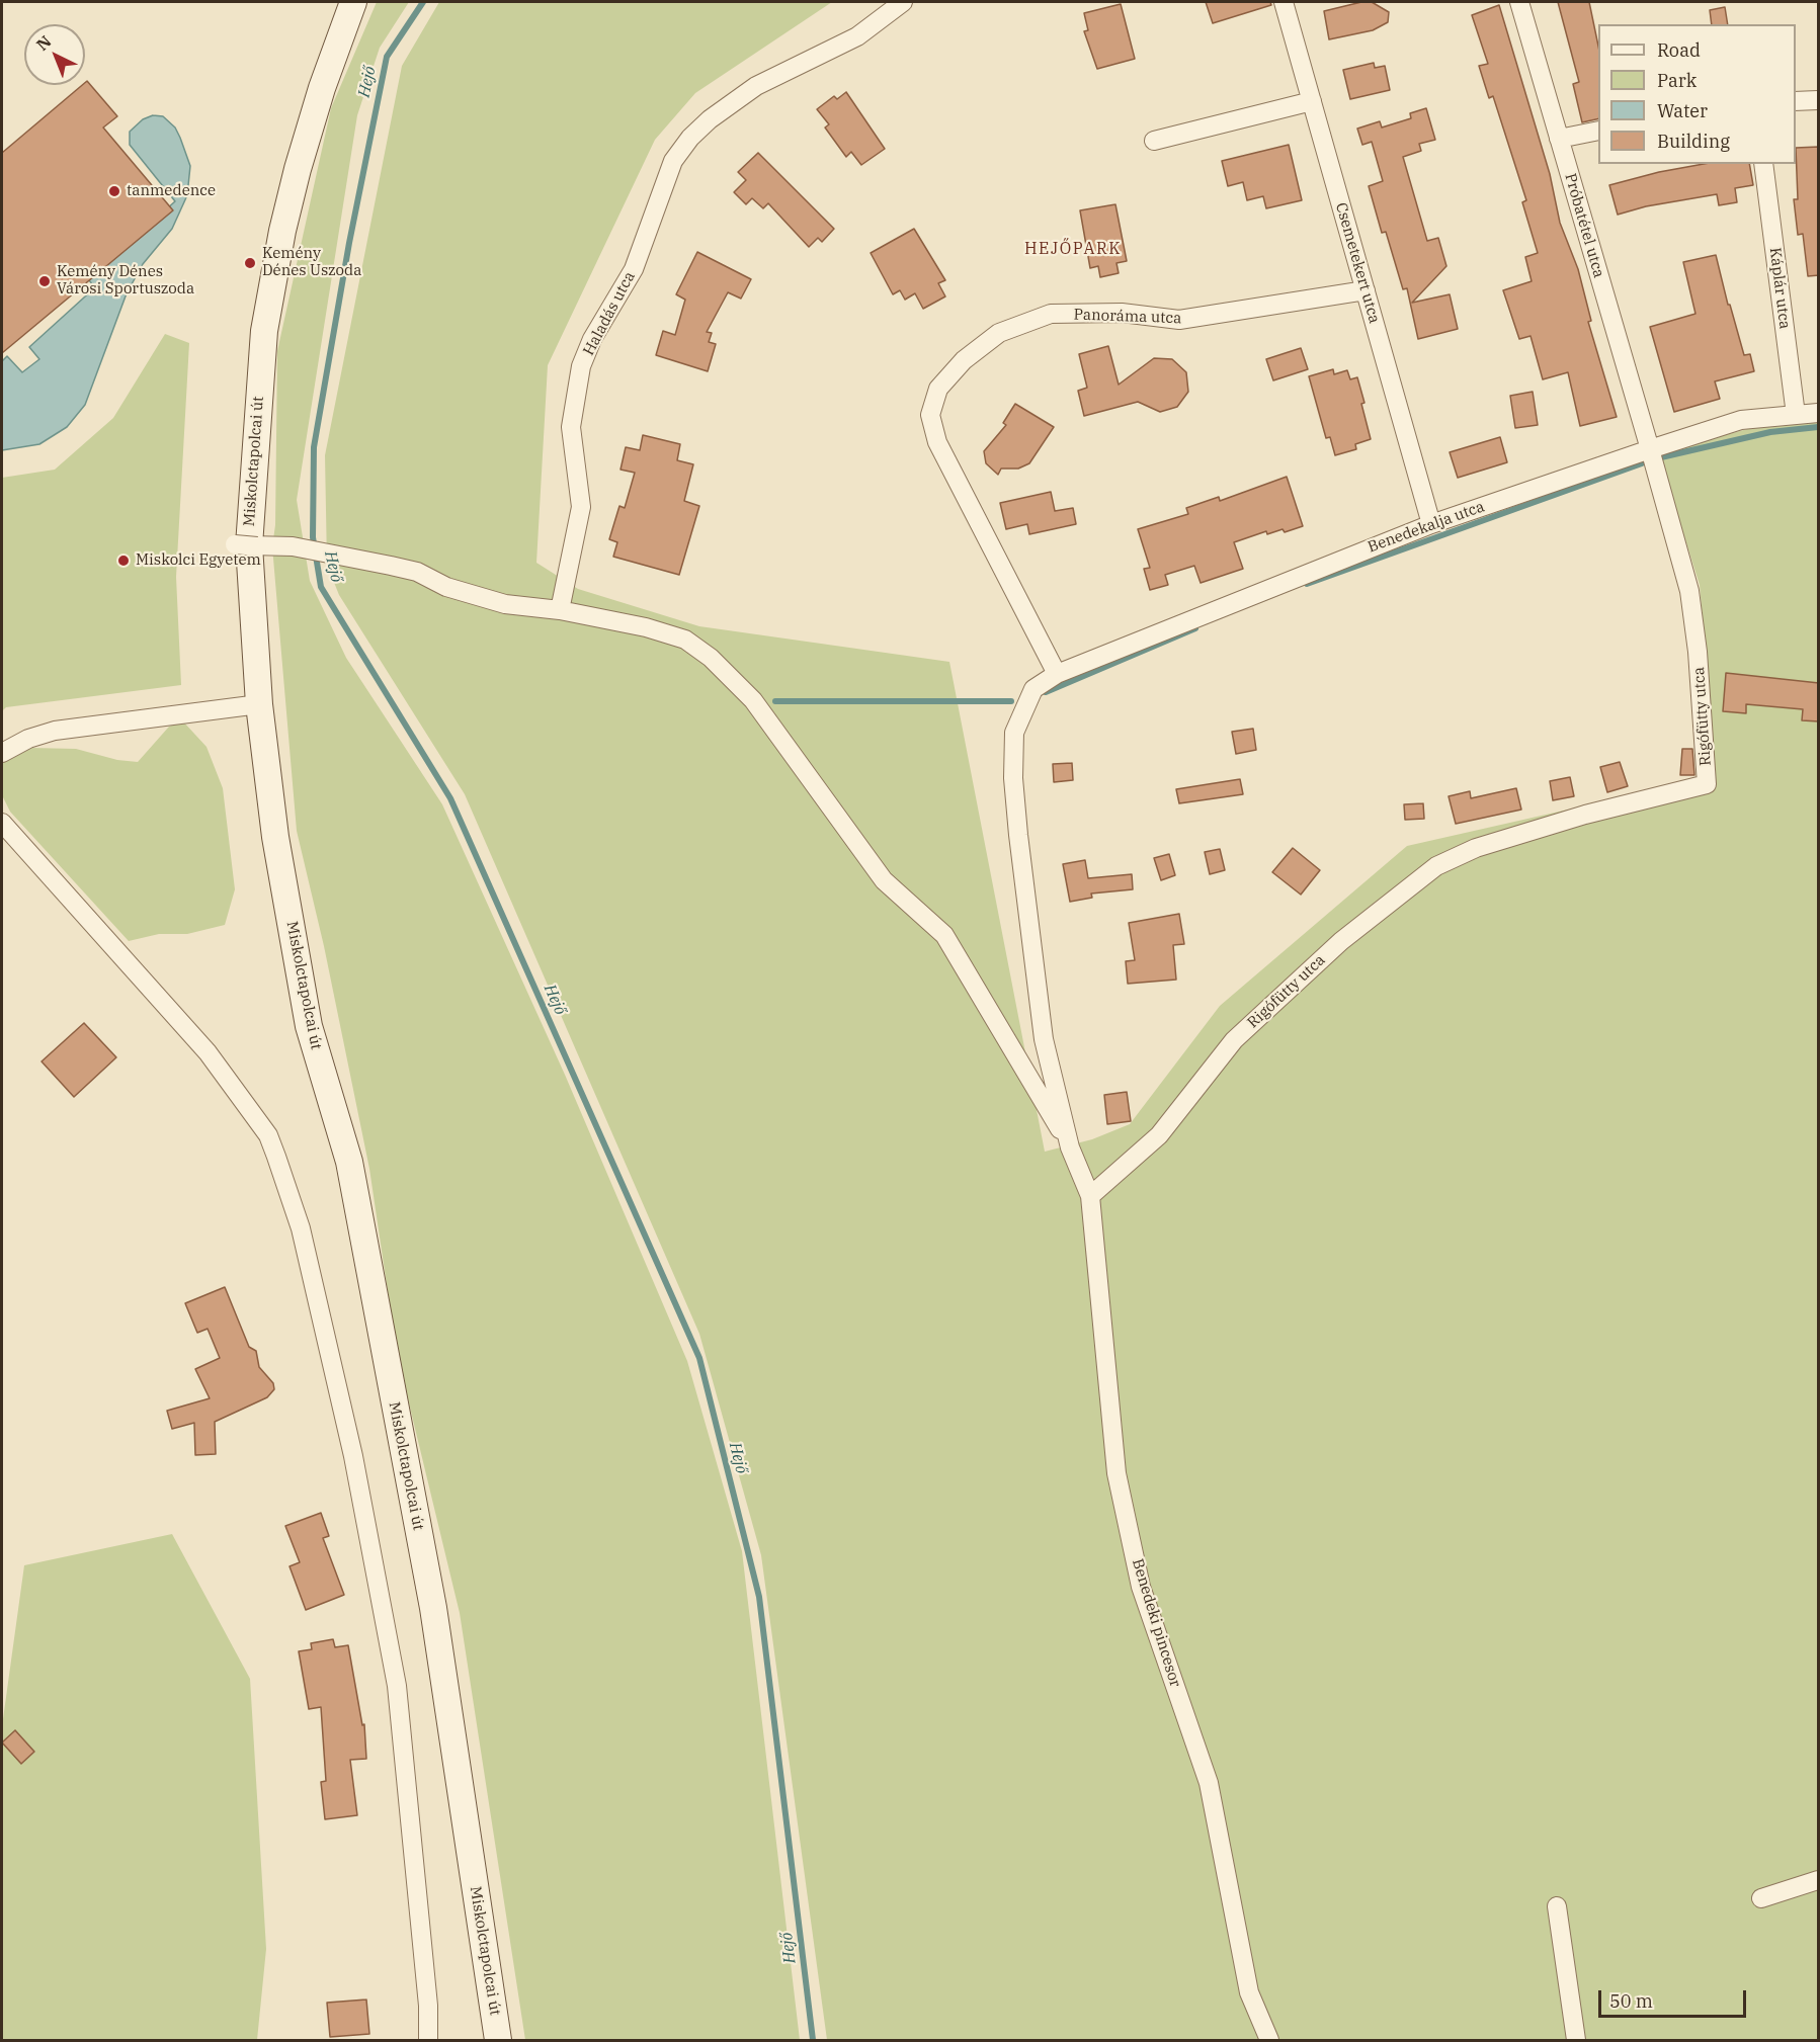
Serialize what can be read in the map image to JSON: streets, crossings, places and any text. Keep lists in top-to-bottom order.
{
  "streets": {
    "street": [
      "Próbatétel utca",
      "Csemetekert utca",
      "Káplár utca",
      "Haladás utca",
      "Panoráma utca",
      "Miskolctapolcai út",
      "Benedekalja utca",
      "Rigófütty utca",
      "Benedeki pincesor"
    ]
  },
  "crossings": [
    ["Próbatétel utca", "Benedekalja utca"],
    ["Próbatétel utca", "Rigófütty utca"],
    ["Csemetekert utca", "Panoráma utca"],
    ["Csemetekert utca", "Benedekalja utca"],
    ["Káplár utca", "Benedekalja utca"],
    ["Panoráma utca", "Benedekalja utca"],
    ["Benedekalja utca", "Rigófütty utca"],
    ["Rigófütty utca", "Benedeki pincesor"]
  ],
  "districts": ["HEJŐPARK"],
  "water": ["Hejő"],
  "places": [
    "tanmedence",
    "Kemény Dénes Uszoda",
    "Kemény Dénes Városi Sportuszoda",
    "Miskolci Egyetem"
  ],
  "legend": [
    "Road",
    "Park",
    "Water",
    "Building"
  ],
  "scale_bar": "50 m",
  "north": "top left"
}
